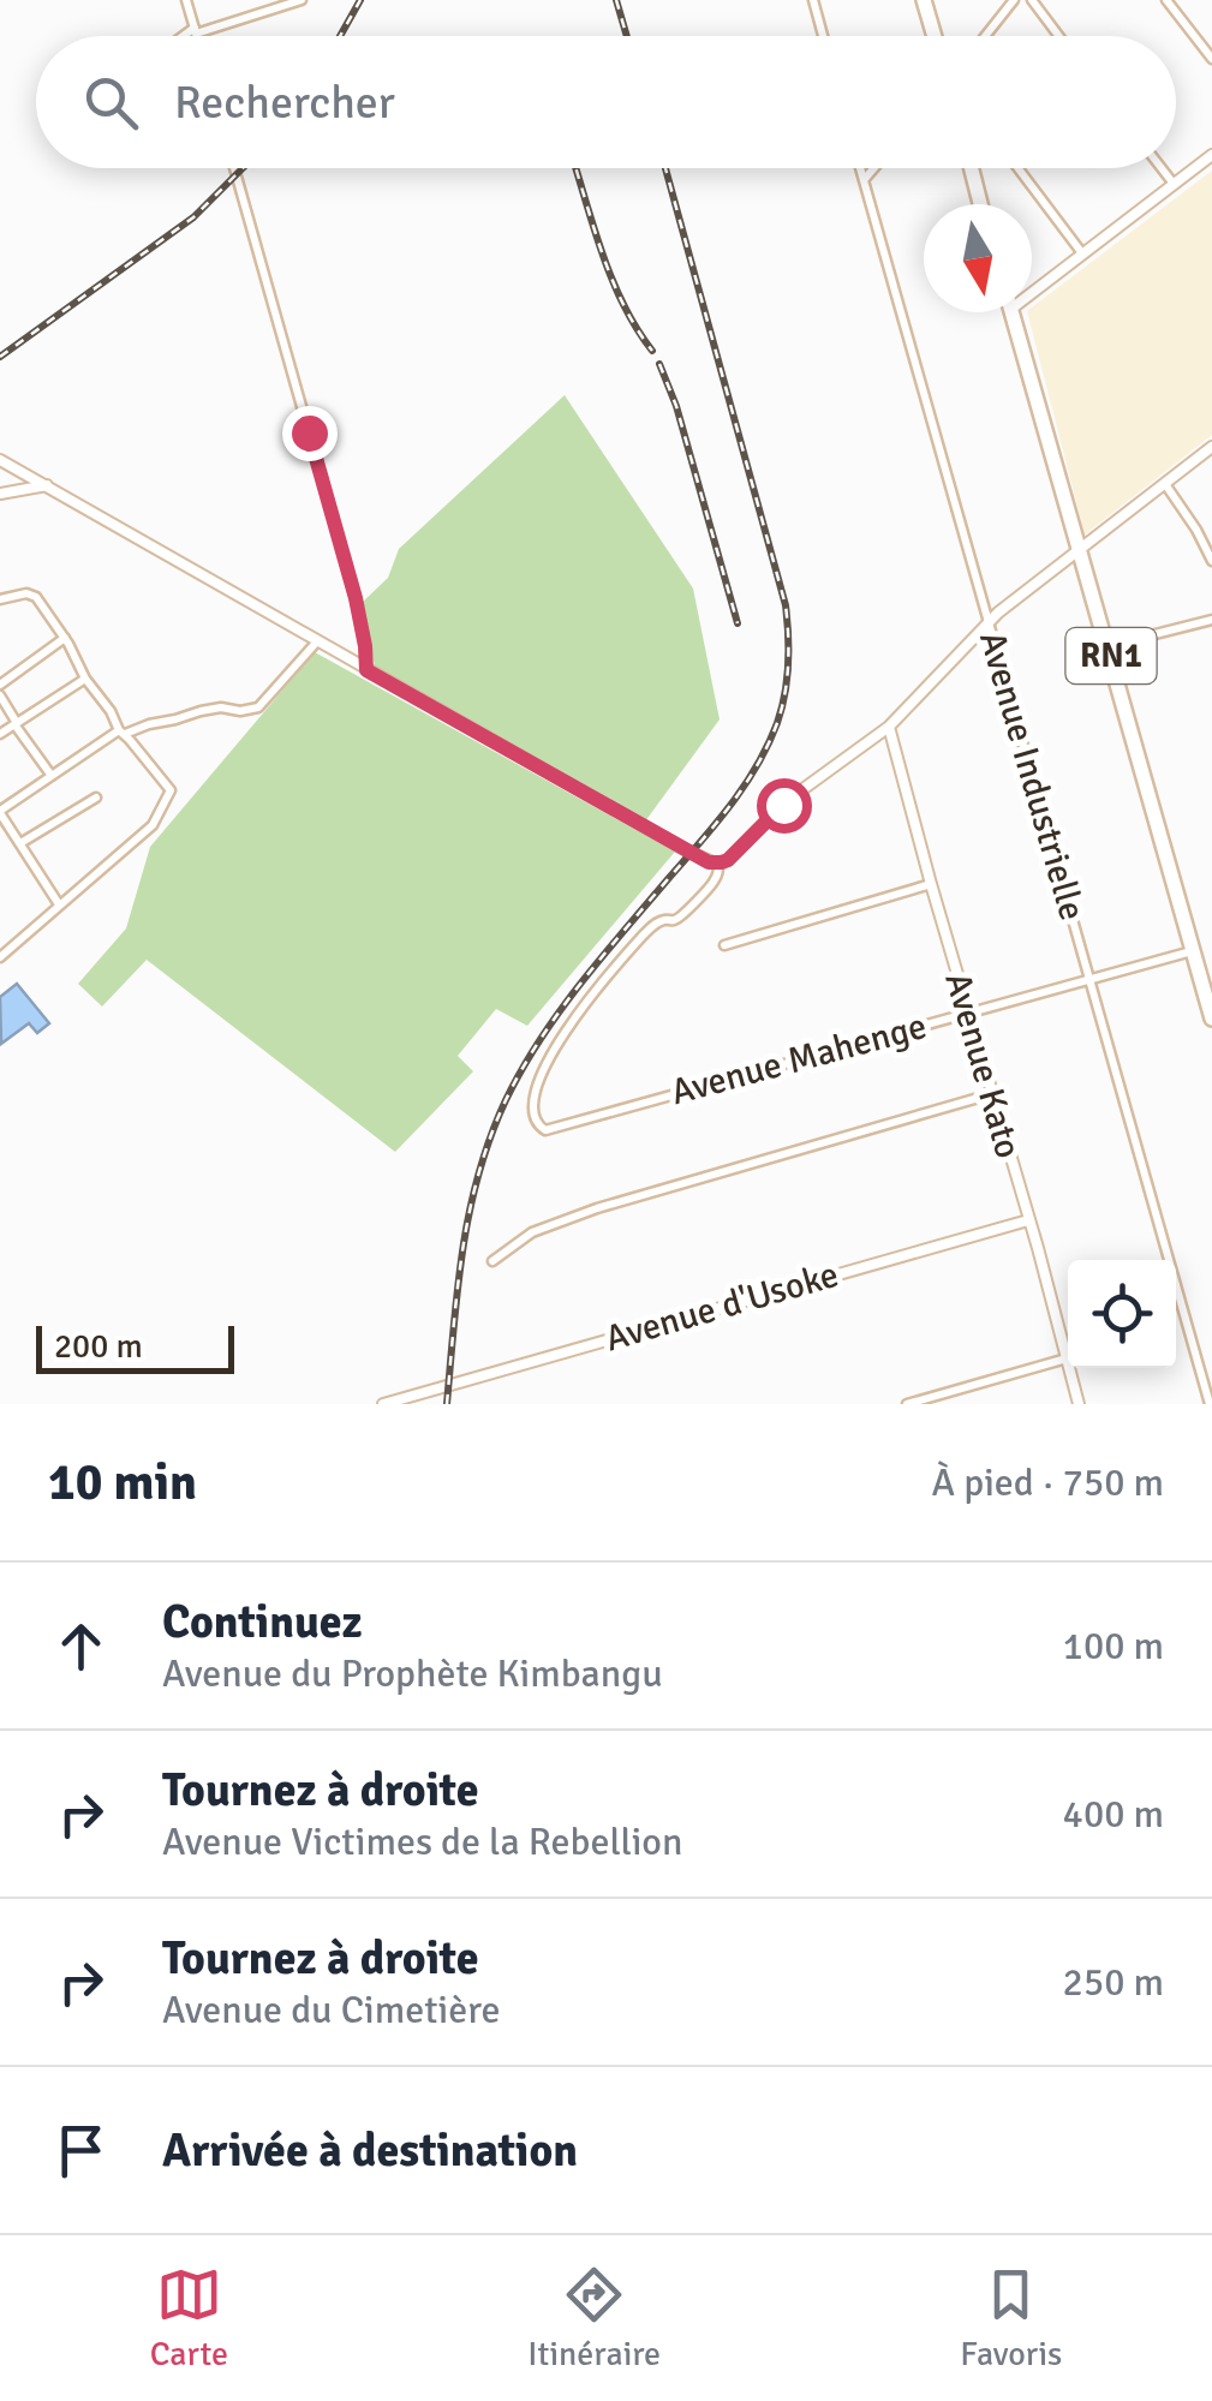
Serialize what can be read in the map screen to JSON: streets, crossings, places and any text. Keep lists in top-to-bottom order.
{
  "streets": {
    "highway": ["RN1"],
    "street": [
      "Avenue Industrielle",
      "Avenue Mahenge",
      "Avenue Kato",
      "Avenue d'Usoke"
    ]
  },
  "crossings": [
    ["RN1", "Avenue Mahenge"],
    ["Avenue Industrielle", "Avenue Mahenge"],
    ["Avenue Mahenge", "Avenue Kato"],
    ["Avenue Kato", "Avenue d'Usoke"]
  ],
  "scale_bar": "200 m",
  "north": "bottom",
  "page": {
    "search": "Rechercher",
    "scale": "200 m",
    "heading": ["10 min", "À pied · 750 m"],
    "list": [
      ["Continuez", "Avenue du Prophète Kimbangu", "100 m"],
      ["Tournez à droite", "Avenue Victimes de la Rebellion", "400 m"],
      ["Tournez à droite", "Avenue du Cimetière", "250 m"],
      "Arrivée à destination"
    ],
    "nav": ["Carte", "Itinéraire", "Favoris"]
  }
}
